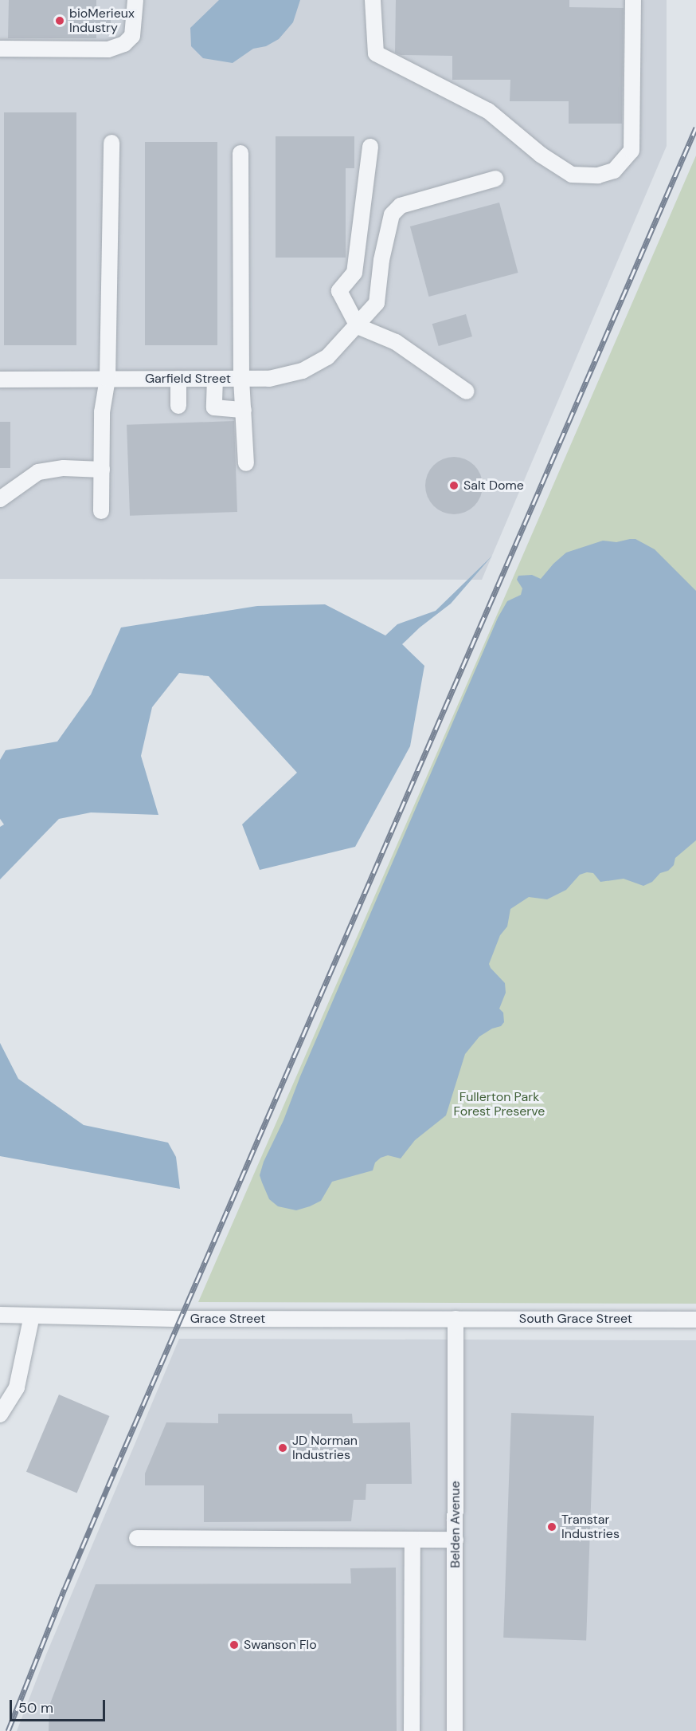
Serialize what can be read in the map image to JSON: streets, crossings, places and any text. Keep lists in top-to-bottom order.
{
  "streets": {
    "street": [
      "Garfield Street",
      "Grace Street",
      "South Grace Street",
      "Belden Avenue"
    ]
  },
  "crossings": [
    ["Grace Street", "South Grace Street"],
    ["Grace Street", "Belden Avenue"],
    ["South Grace Street", "Belden Avenue"]
  ],
  "parks": ["Fullerton Park Forest Preserve"],
  "places": [
    "bioMerieux Industry",
    "Salt Dome",
    "JD Norman Industries",
    "Transtar Industries",
    "Swanson Flo"
  ],
  "scale_bar": "50 m"
}
